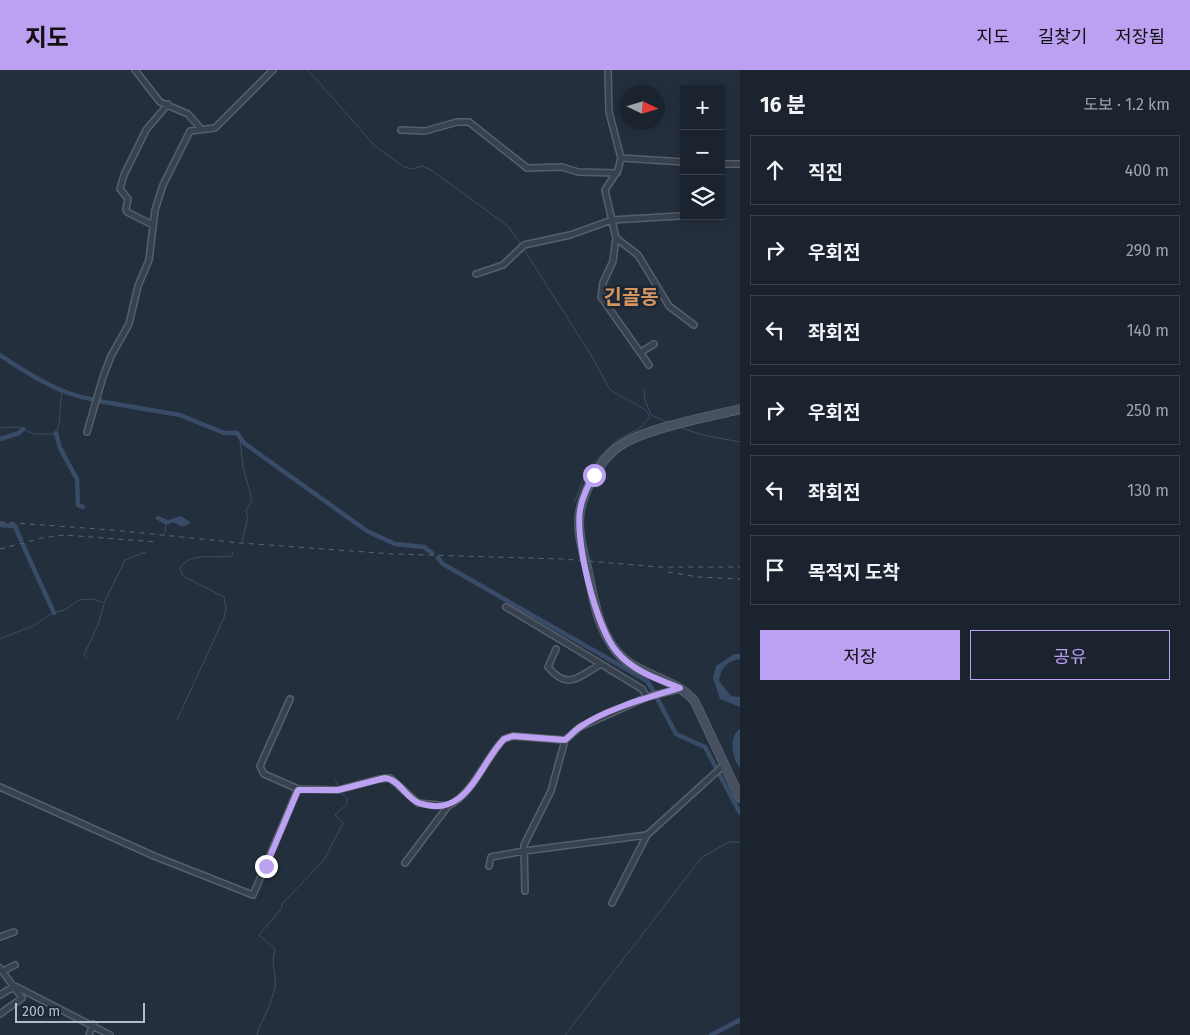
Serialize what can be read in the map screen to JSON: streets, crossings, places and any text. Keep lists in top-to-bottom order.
{
  "districts": ["긴골동"],
  "scale_bar": "200 m",
  "north": "right",
  "page": {
    "header": "지도",
    "nav": ["지도", "길찾기", "저장됨"],
    "heading": ["16 분", "도보 · 1.2 km"],
    "map_buttons": ["+", "−"],
    "list": [
      ["직진", "400 m"],
      ["우회전", "290 m"],
      ["좌회전", "140 m"],
      ["우회전", "250 m"],
      ["좌회전", "130 m"],
      "목적지 도착"
    ],
    "buttons": ["저장", "공유"],
    "scale": "200 m"
  }
}
